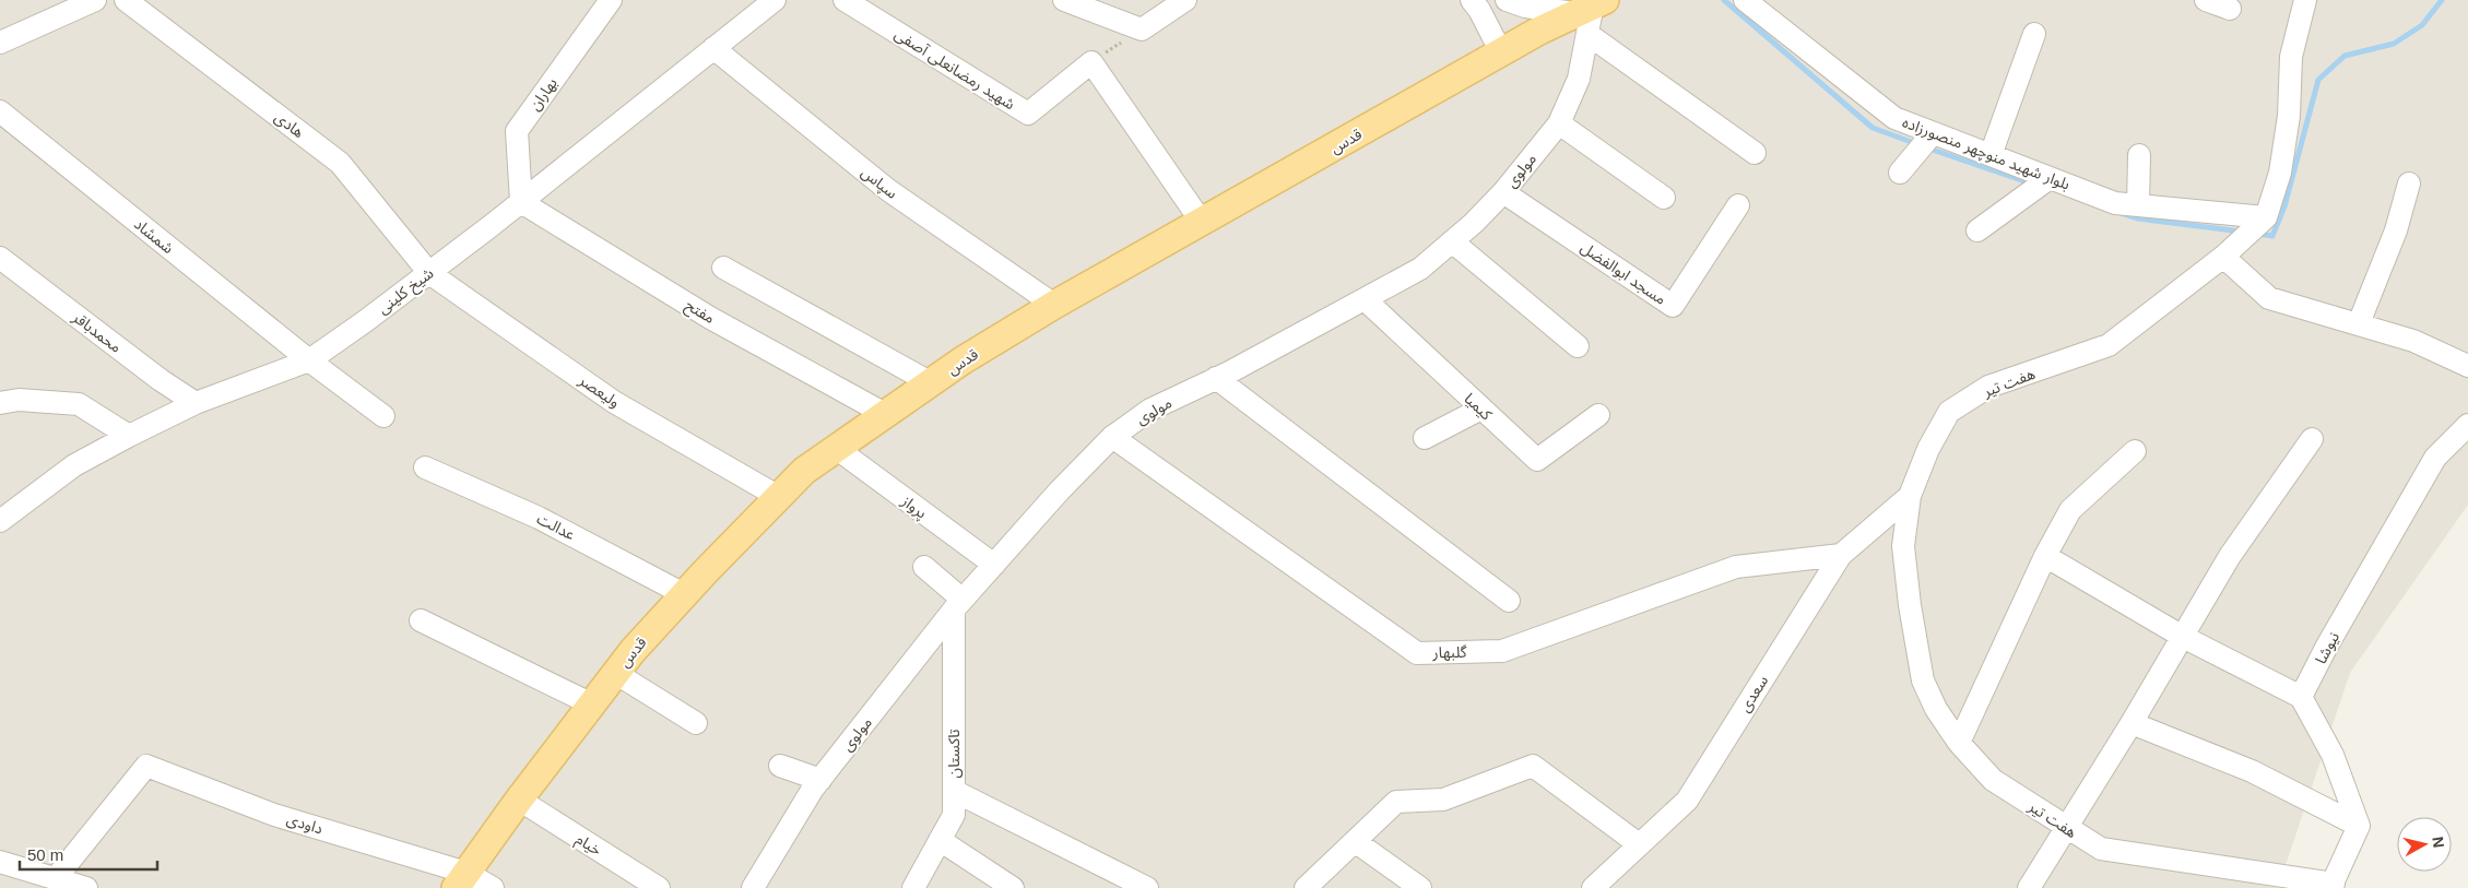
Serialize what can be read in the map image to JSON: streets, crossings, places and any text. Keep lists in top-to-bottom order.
{
  "streets": {
    "main road": ["قدس"],
    "street": [
      "شهید رمضانعلی آصفی",
      "بهاران",
      "هادی",
      "بلوار شهید منوچهر منصورزاده",
      "مولوی",
      "سپاس",
      "شمشاد",
      "مسجد ابوالفضل",
      "شیخ کلینی",
      "مفتح",
      "محمدباقر",
      "هفت تیر",
      "ولیعصر",
      "کیمیا",
      "پرواز",
      "عدالت",
      "نیوشا",
      "گلبهار",
      "سعدی",
      "تاکستان",
      "داودی",
      "خیام"
    ]
  },
  "crossings": [
    ["بهاران", "شیخ کلینی"],
    ["بهاران", "مفتح"],
    ["هادی", "شیخ کلینی"],
    ["هادی", "ولیعصر"],
    ["قدس", "مولوی"],
    ["قدس", "سپاس"],
    ["قدس", "مفتح"],
    ["قدس", "ولیعصر"],
    ["قدس", "پرواز"],
    ["قدس", "عدالت"],
    ["قدس", "داودی"],
    ["قدس", "خیام"],
    ["بلوار شهید منوچهر منصورزاده", "هفت تیر"],
    ["مولوی", "مسجد ابوالفضل"],
    ["مولوی", "کیمیا"],
    ["مولوی", "پرواز"],
    ["مولوی", "گلبهار"],
    ["مولوی", "تاکستان"],
    ["سپاس", "شیخ کلینی"],
    ["شمشاد", "شیخ کلینی"],
    ["شیخ کلینی", "مفتح"],
    ["شیخ کلینی", "محمدباقر"],
    ["شیخ کلینی", "ولیعصر"],
    ["هفت تیر", "سعدی"],
    ["گلبهار", "سعدی"]
  ],
  "scale_bar": "50 m",
  "north": "right"
}
